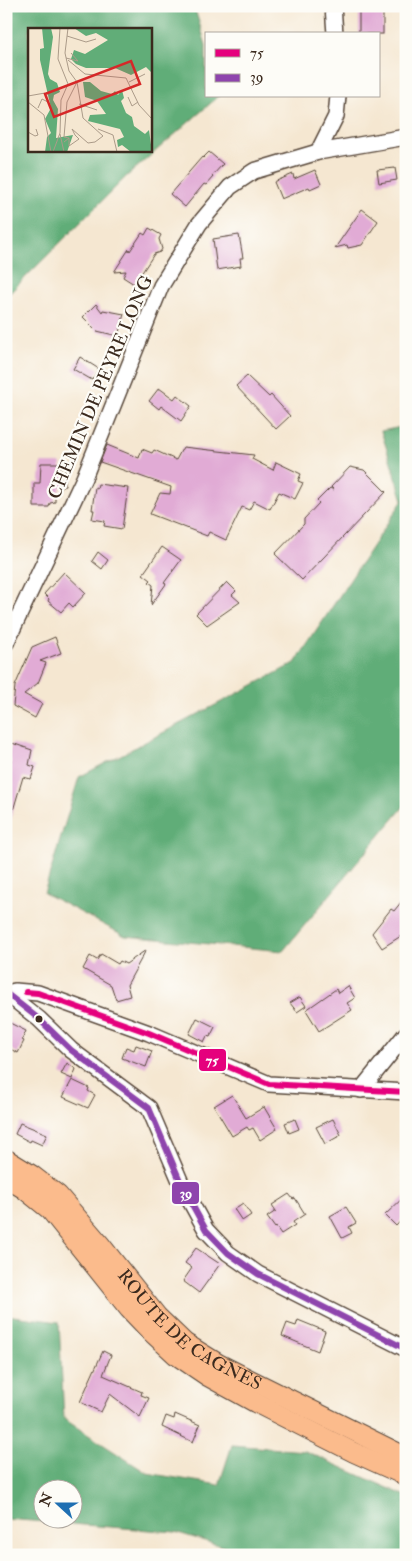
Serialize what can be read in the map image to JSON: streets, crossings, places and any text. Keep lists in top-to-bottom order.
{
  "streets": {
    "main road": ["ROUTE DE CAGNES"],
    "street": ["CHEMIN DE PEYRE LONG"]
  },
  "lines": ["transit line 75", "transit line 39"],
  "legend": ["75", "39"],
  "north": "left"
}
